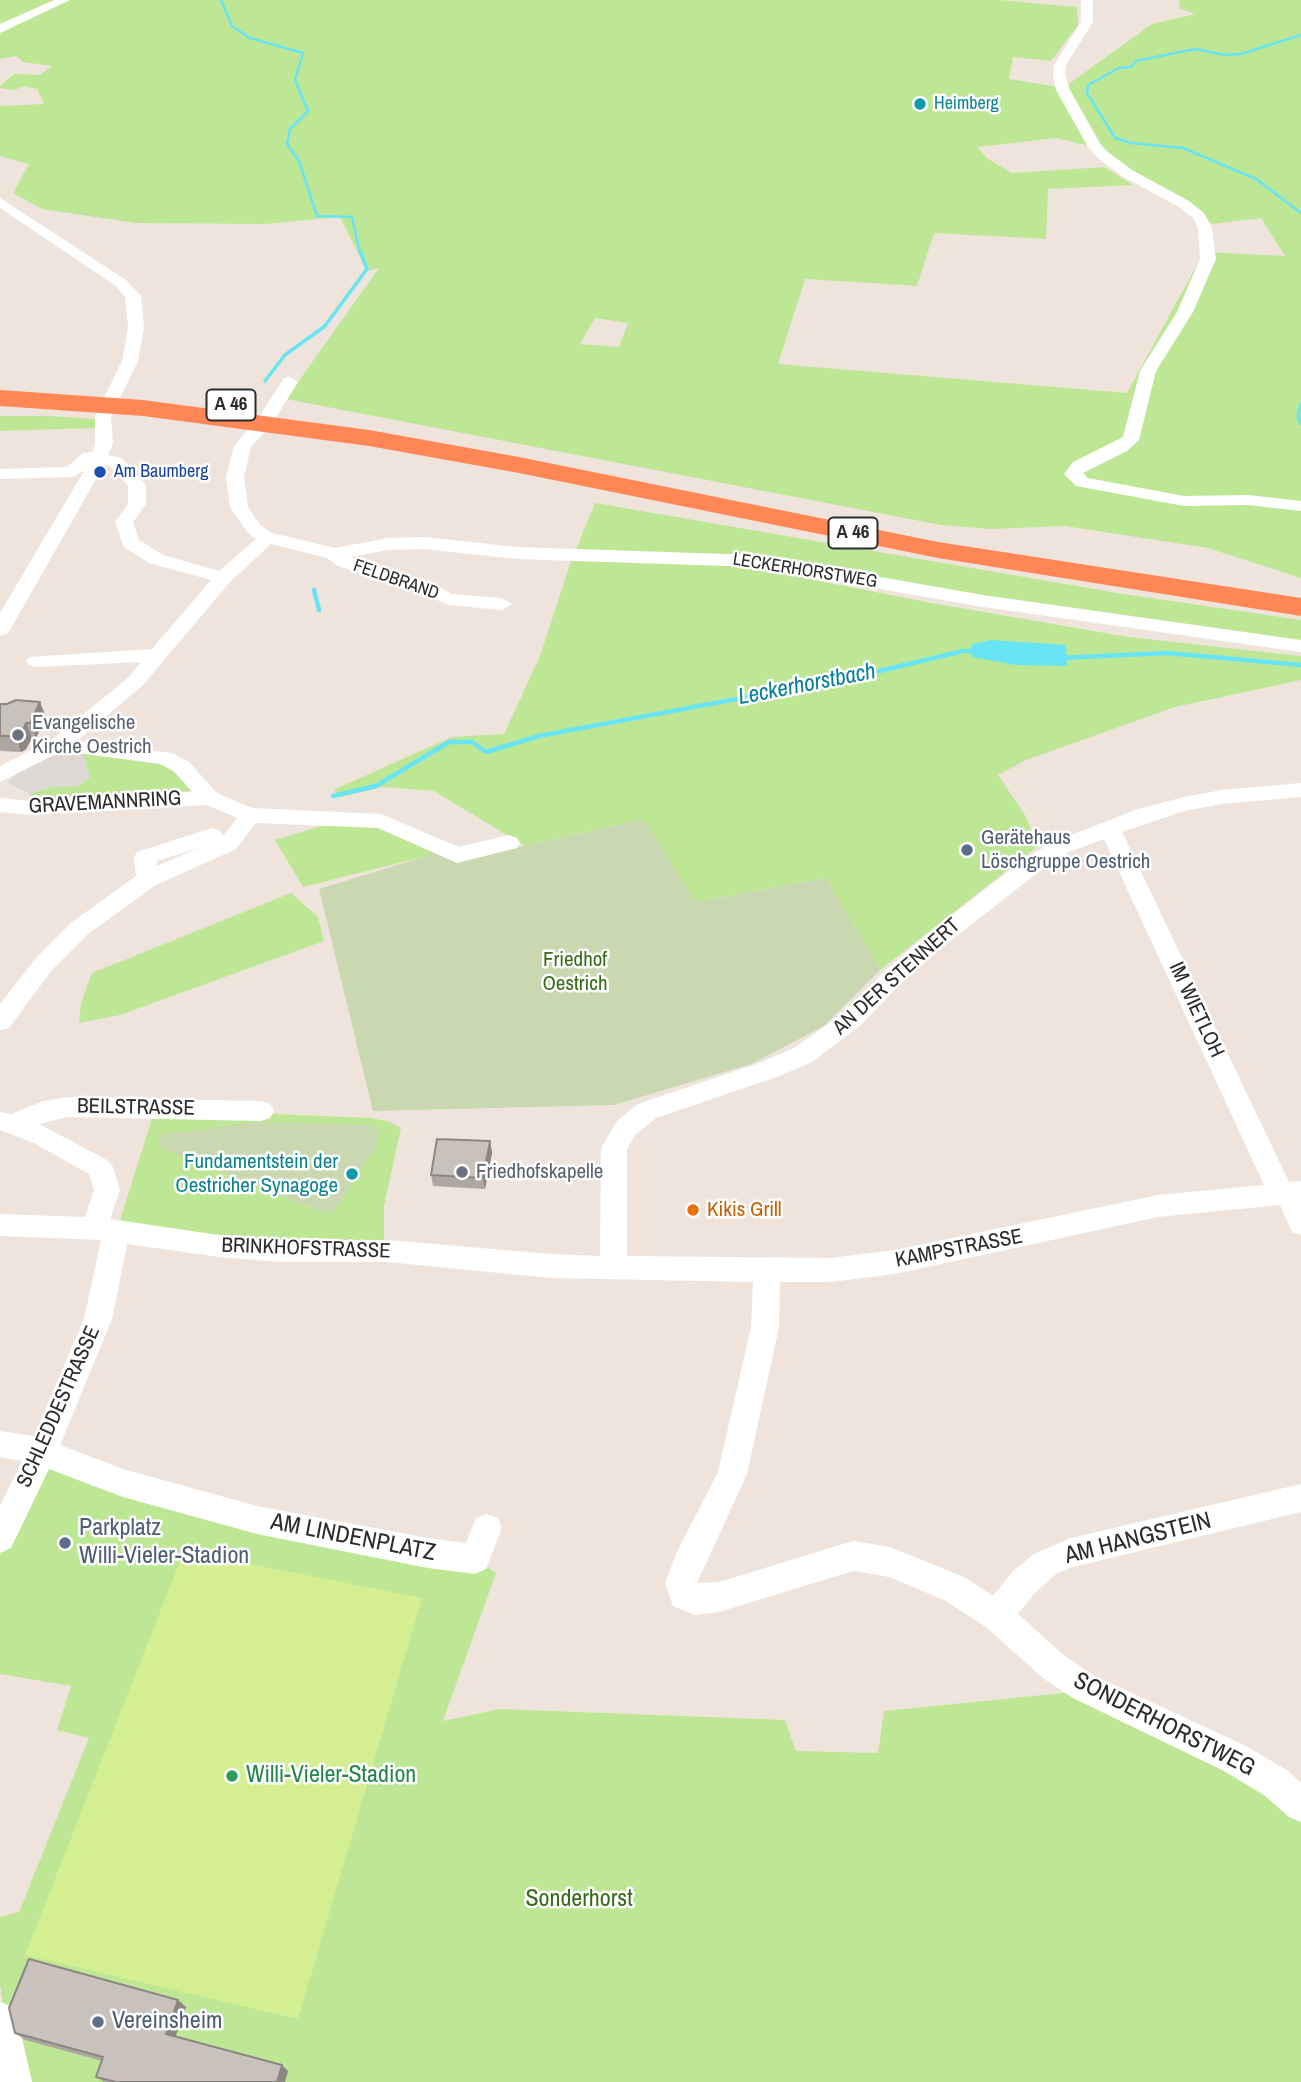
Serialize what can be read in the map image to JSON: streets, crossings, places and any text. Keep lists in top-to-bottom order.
{
  "streets": {
    "highway": ["A 46"],
    "street": [
      "LECKERHORSTWEG",
      "FELDBRAND",
      "GRAVEMANNRING",
      "AN DER STENNERT",
      "IM WIETLOH",
      "BEILSTRASSE",
      "BRINKHOFSTRASSE",
      "KAMPSTRASSE",
      "SCHLEDDESTRASSE",
      "AM LINDENPLATZ",
      "AM HANGSTEIN",
      "SONDERHORSTWEG"
    ]
  },
  "crossings": [
    ["LECKERHORSTWEG", "FELDBRAND"],
    ["AN DER STENNERT", "IM WIETLOH"],
    ["AN DER STENNERT", "BRINKHOFSTRASSE"],
    ["AN DER STENNERT", "KAMPSTRASSE"],
    ["IM WIETLOH", "KAMPSTRASSE"],
    ["BEILSTRASSE", "BRINKHOFSTRASSE"],
    ["BEILSTRASSE", "SCHLEDDESTRASSE"],
    ["BRINKHOFSTRASSE", "KAMPSTRASSE"],
    ["BRINKHOFSTRASSE", "SCHLEDDESTRASSE"],
    ["KAMPSTRASSE", "SONDERHORSTWEG"],
    ["SCHLEDDESTRASSE", "AM LINDENPLATZ"],
    ["AM HANGSTEIN", "SONDERHORSTWEG"]
  ],
  "water": ["Leckerhorstbach"],
  "parks": ["Friedhof Oestrich", "Sonderhorst"],
  "places": [
    "Heimberg",
    "Am Baumberg",
    "Evangelische Kirche Oestrich",
    "Gerätehaus Löschgruppe Oestrich",
    "Friedhofskapelle",
    "Fundamentstein der Oestricher Synagoge",
    "Kikis Grill",
    "Parkplatz Willi-Vieler-Stadion",
    "Willi-Vieler-Stadion",
    "Vereinsheim"
  ]
}
